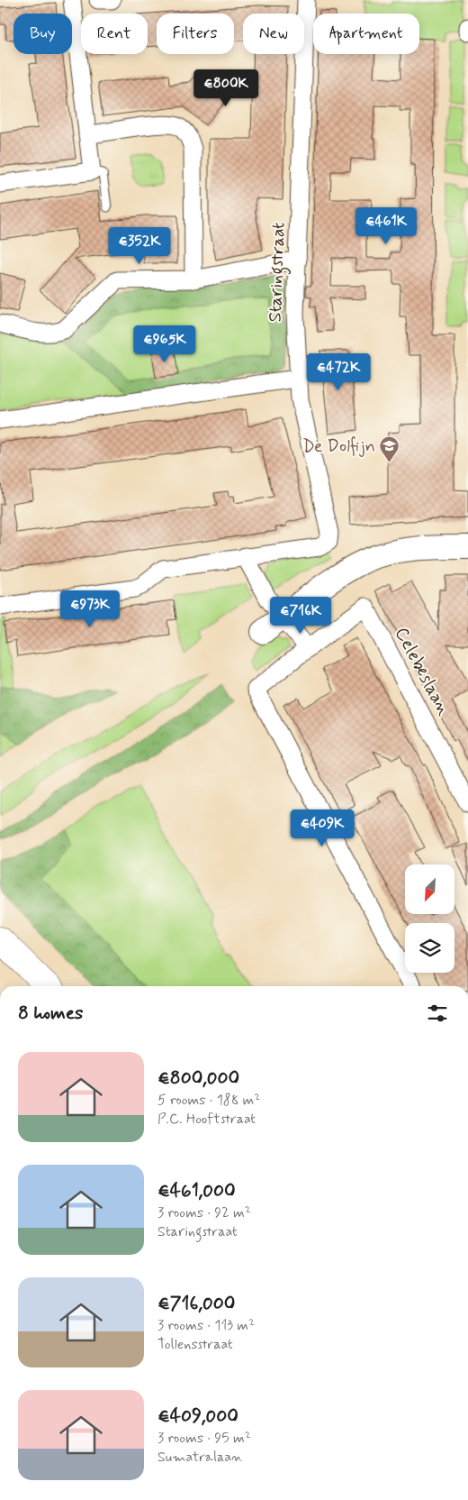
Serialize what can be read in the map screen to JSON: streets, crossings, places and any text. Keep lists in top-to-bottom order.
{
  "streets": {
    "street": ["Staringstraat", "Celebeslaan"]
  },
  "places": {
    "school or university": ["De Dolfijn"]
  },
  "north": "bottom left",
  "page": {
    "chip": [
      "Buy",
      "Rent",
      "Filters",
      "New",
      "Apartment"
    ],
    "price": [
      "€800K",
      "€461K",
      "€352K",
      "€965K",
      "€472K",
      "€973K",
      "€716K",
      "€409K"
    ],
    "heading": "8 homes",
    "list": [
      {
        "name": "€800,000",
        "note": "5 rooms · 188 m² · P.C. Hooftstraat"
      },
      {
        "name": "€461,000",
        "note": "3 rooms · 92 m² · Staringstraat"
      },
      {
        "name": "€716,000",
        "note": "3 rooms · 113 m² · Tollensstraat"
      },
      {
        "name": "€409,000",
        "note": "3 rooms · 95 m² · Sumatralaan"
      }
    ]
  }
}
